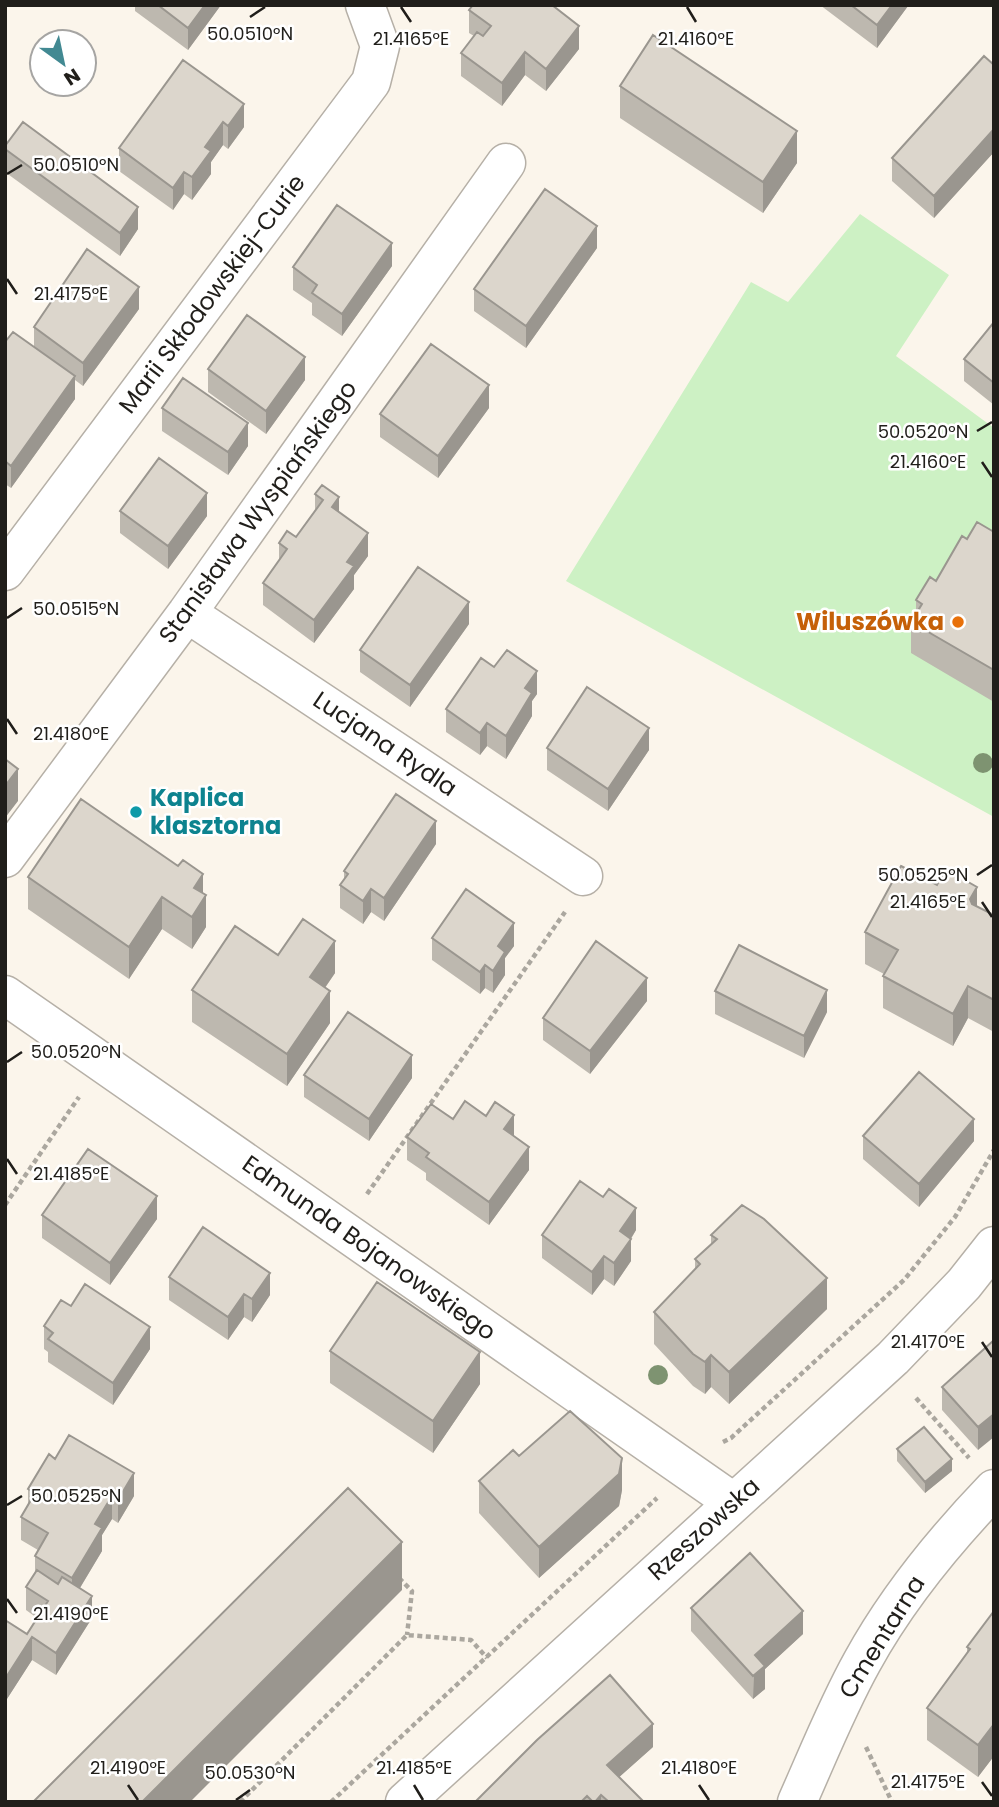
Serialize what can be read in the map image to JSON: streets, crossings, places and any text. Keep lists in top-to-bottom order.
{
  "streets": {
    "street": [
      "Marii Skłodowskiej-Curie",
      "Stanisława Wyspiańskiego",
      "Lucjana Rydla",
      "Edmunda Bojanowskiego",
      "Rzeszowska",
      "Cmentarna"
    ]
  },
  "crossings": [
    ["Stanisława Wyspiańskiego", "Lucjana Rydla"],
    ["Edmunda Bojanowskiego", "Rzeszowska"]
  ],
  "places": ["Wiluszówka", "Kaplica klasztorna"],
  "north": "bottom right",
  "coordinates": [
    "50.0510°N",
    "21.4165°E",
    "21.4160°E",
    "21.4175°E",
    "50.0520°N",
    "50.0515°N",
    "21.4180°E",
    "50.0525°N",
    "21.4185°E",
    "21.4170°E",
    "21.4190°E",
    "50.0530°N"
  ]
}
